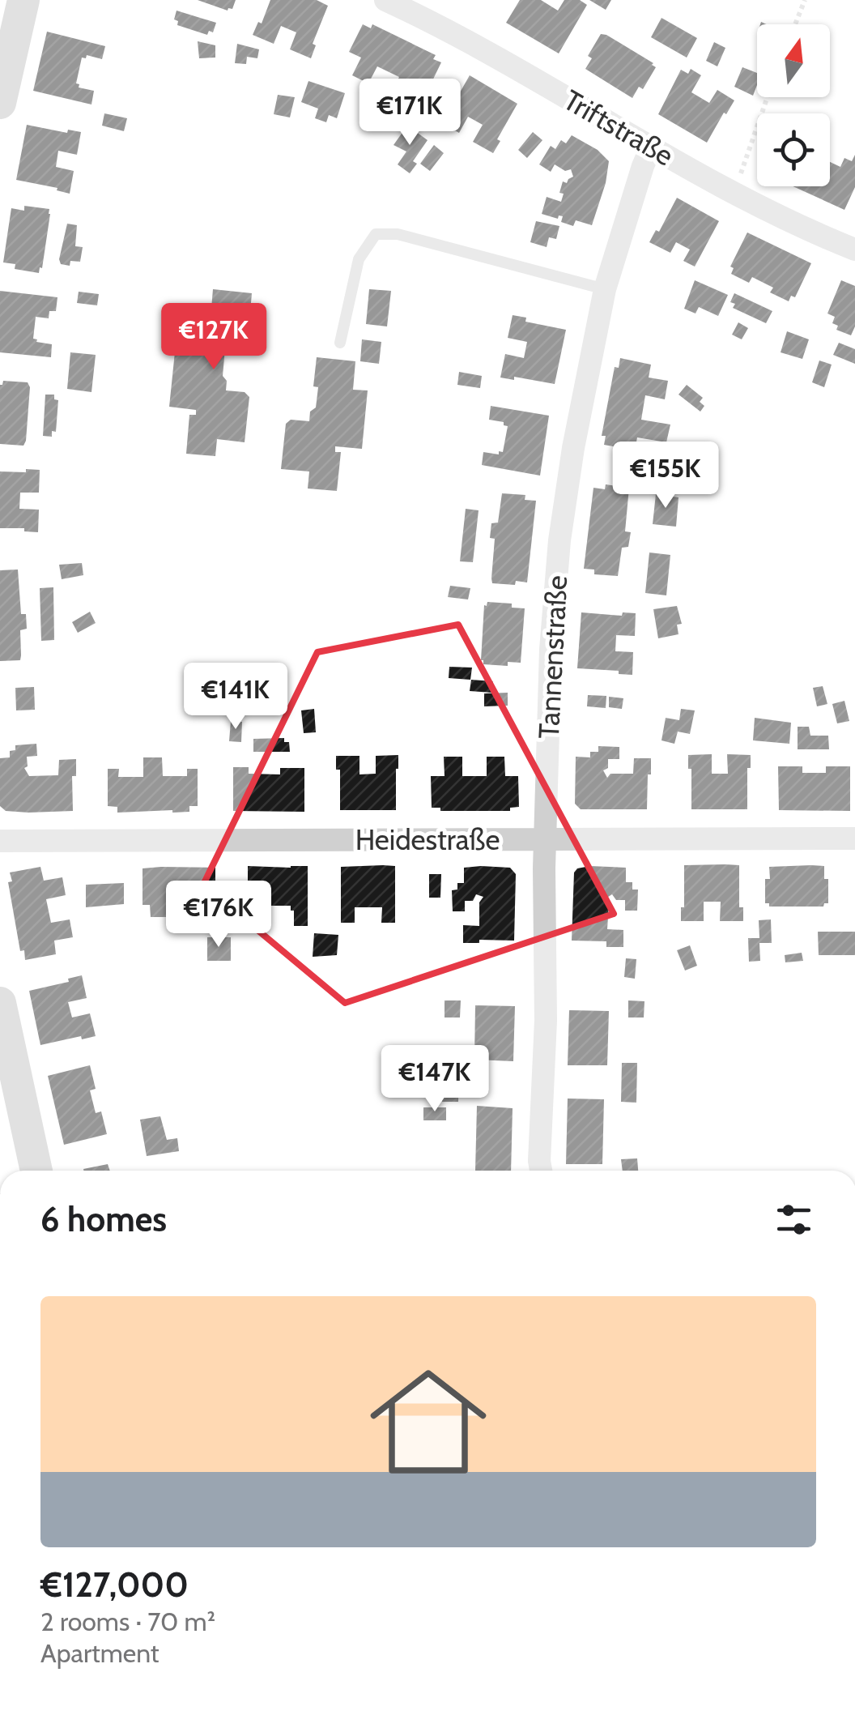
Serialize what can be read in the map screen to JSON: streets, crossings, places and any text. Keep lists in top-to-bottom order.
{
  "streets": {
    "street": ["Triftstraße", "Tannenstraße", "Heidestraße"]
  },
  "crossings": [
    ["Triftstraße", "Tannenstraße"],
    ["Tannenstraße", "Heidestraße"]
  ],
  "north": "top",
  "page": {
    "price": [
      "€171K",
      "€127K",
      "€155K",
      "€141K",
      "€176K",
      "€147K"
    ],
    "heading": "6 homes",
    "list": [
      {
        "name": "€127,000",
        "note": "2 rooms · 70 m² · Apartment"
      }
    ]
  }
}
